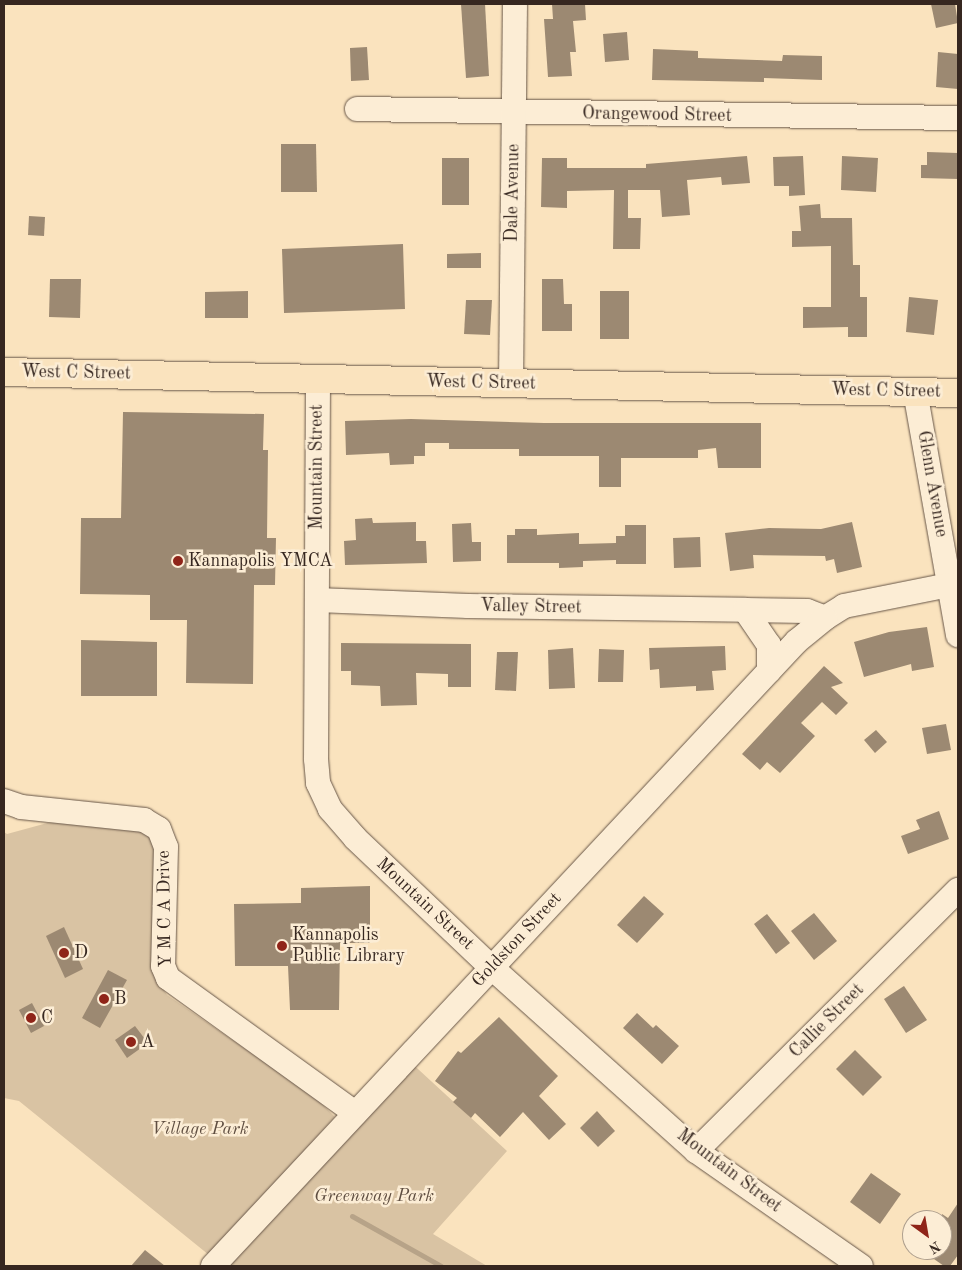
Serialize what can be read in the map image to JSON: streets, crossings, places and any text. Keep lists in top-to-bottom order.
{
  "streets": {
    "main road": ["West C Street"],
    "street": [
      "Orangewood Street",
      "Dale Avenue",
      "Mountain Street",
      "Glenn Avenue",
      "Valley Street",
      "Y M C A Drive",
      "Goldston Street",
      "Callie Street"
    ]
  },
  "crossings": [
    ["Orangewood Street", "Dale Avenue"],
    ["Dale Avenue", "West C Street"],
    ["West C Street", "Mountain Street"],
    ["West C Street", "Glenn Avenue"],
    ["Mountain Street", "Valley Street"],
    ["Mountain Street", "Goldston Street"],
    ["Mountain Street", "Callie Street"],
    ["Valley Street", "Goldston Street"],
    ["Y M C A Drive", "Goldston Street"]
  ],
  "parks": ["Village Park", "Greenway Park"],
  "places": [
    "Kannapolis YMCA",
    "Kannapolis Public Library",
    "D",
    "B",
    "C",
    "A"
  ],
  "north": "bottom right"
}
